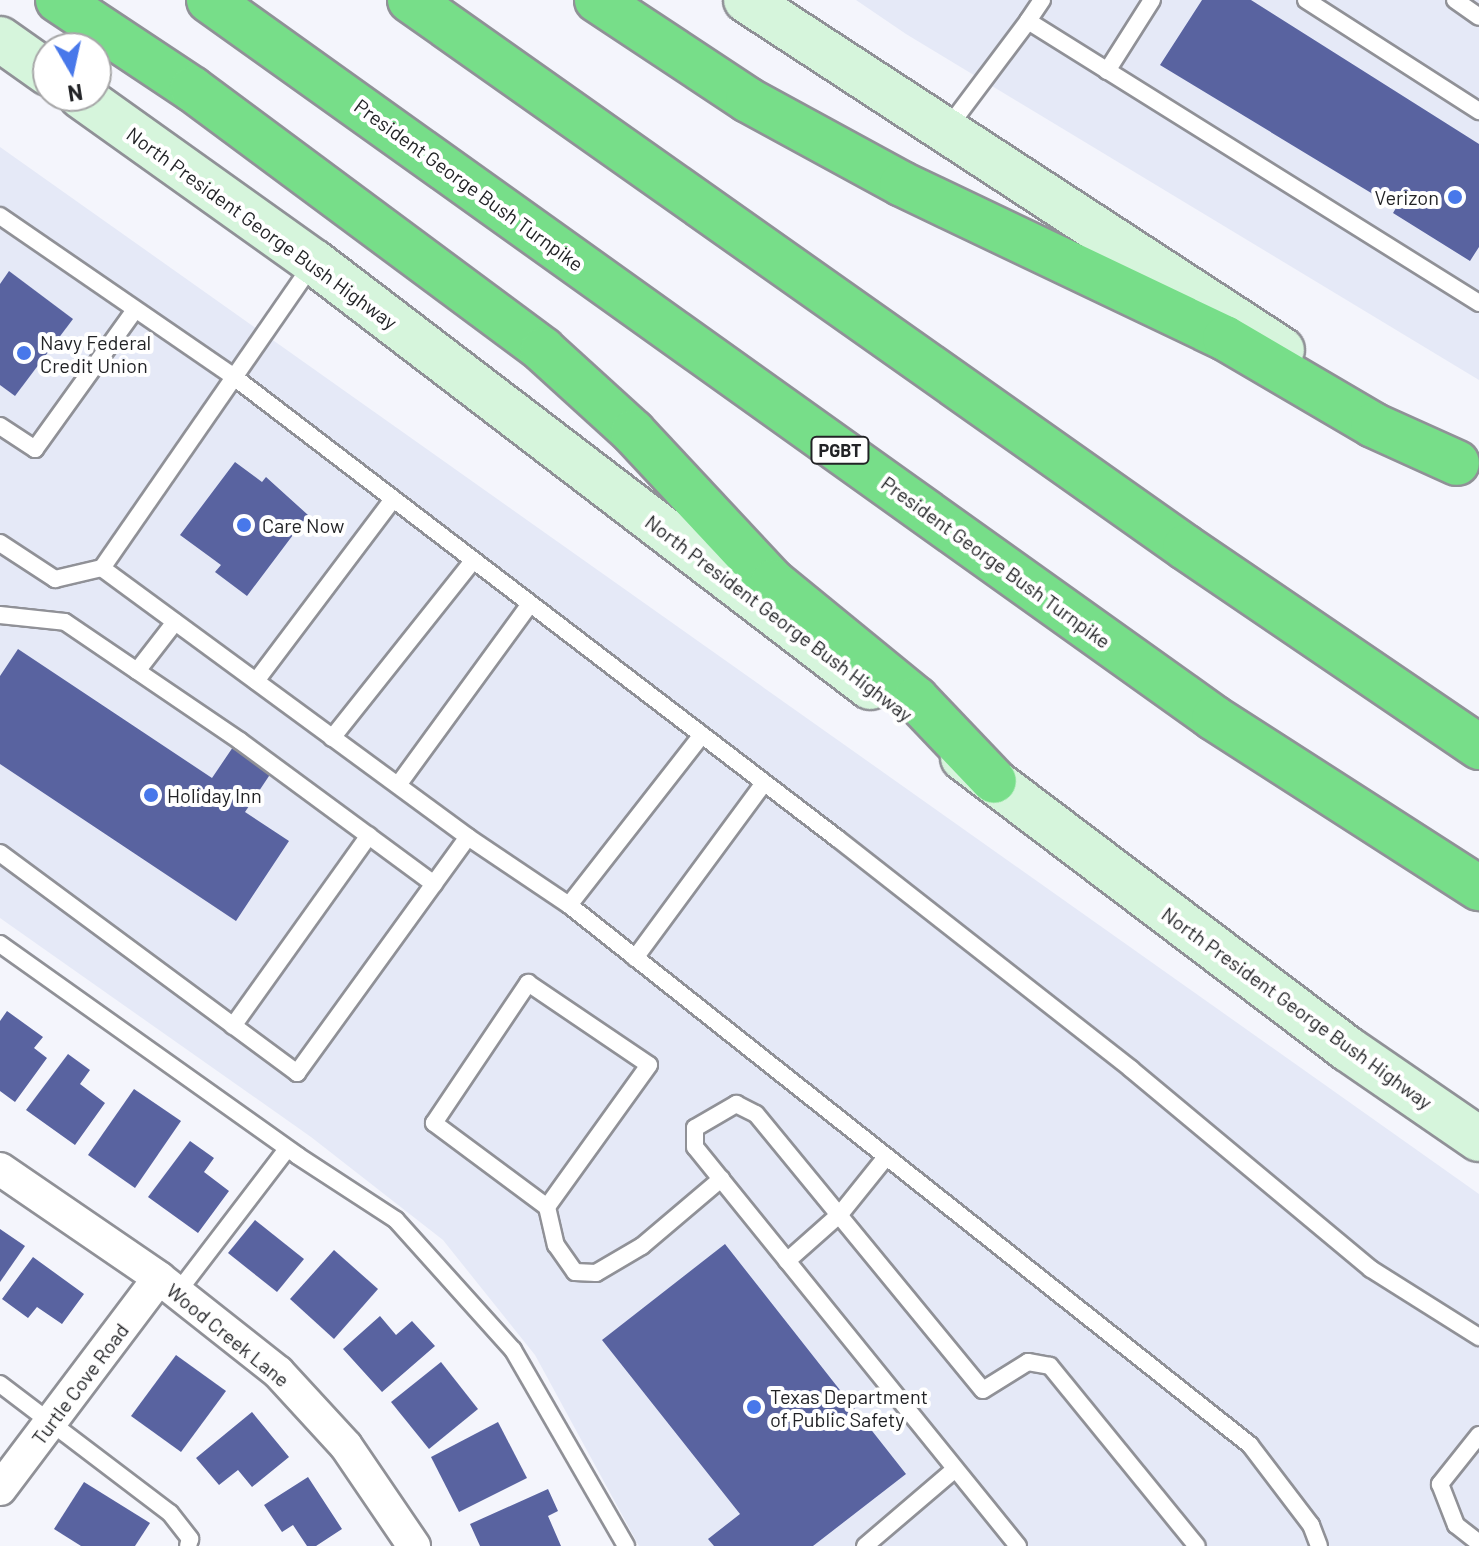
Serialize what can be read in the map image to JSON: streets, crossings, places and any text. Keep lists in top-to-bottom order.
{
  "streets": {
    "highway": ["President George Bush Turnpike", "PGBT"],
    "main road": ["North President George Bush Highway"],
    "street": ["Wood Creek Lane", "Turtle Cove Road"]
  },
  "crossings": [
    ["Wood Creek Lane", "Turtle Cove Road"]
  ],
  "places": [
    "Verizon",
    "Navy Federal Credit Union",
    "Care Now",
    "Holiday Inn",
    "Texas Department of Public Safety"
  ],
  "north": "bottom"
}
